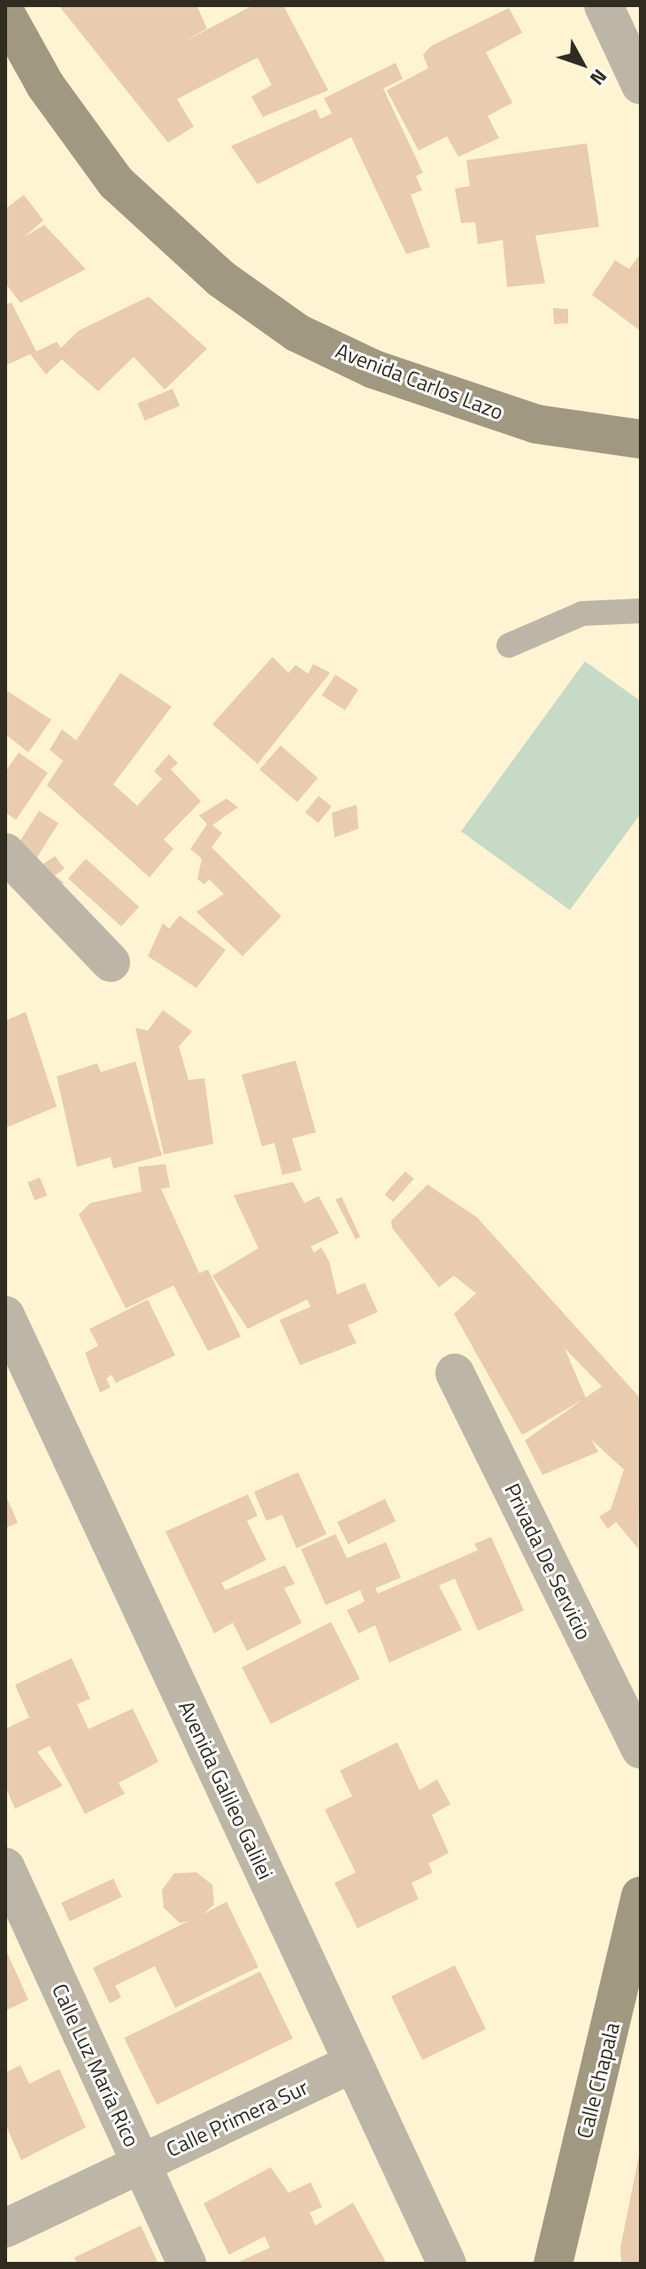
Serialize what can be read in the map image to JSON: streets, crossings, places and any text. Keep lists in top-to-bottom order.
{
  "streets": {
    "main road": ["Avenida Carlos Lazo", "Calle Chapala"],
    "street": [
      "Privada De Servicio",
      "Avenida Galileo Galilei",
      "Calle Luz María Rico",
      "Calle Primera Sur"
    ]
  },
  "crossings": [
    ["Avenida Galileo Galilei", "Calle Primera Sur"],
    ["Calle Luz María Rico", "Calle Primera Sur"]
  ],
  "north": "bottom right"
}
